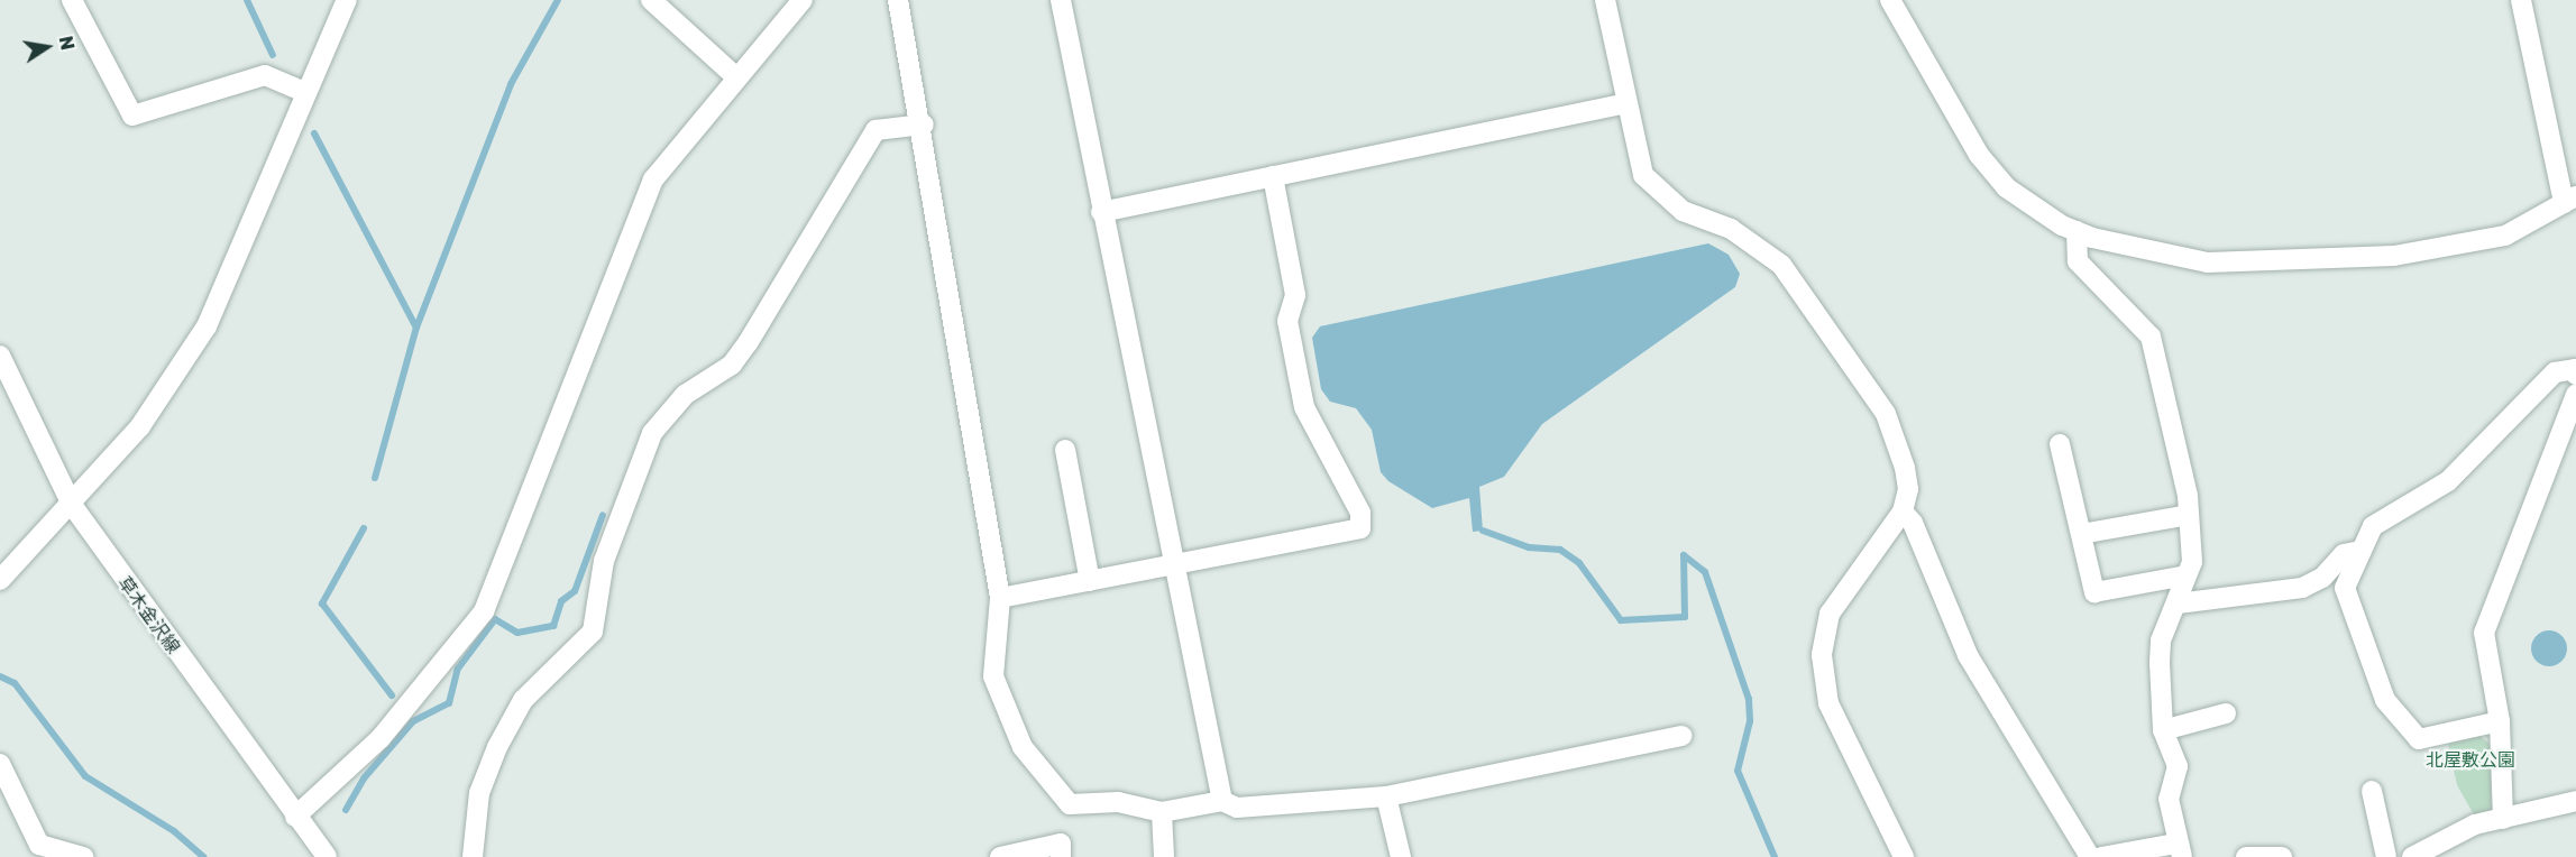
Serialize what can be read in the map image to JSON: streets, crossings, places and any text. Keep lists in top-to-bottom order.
{
  "streets": {
    "street": ["草木金沢線"]
  },
  "parks": ["北屋敷公園"],
  "north": "right"
}
